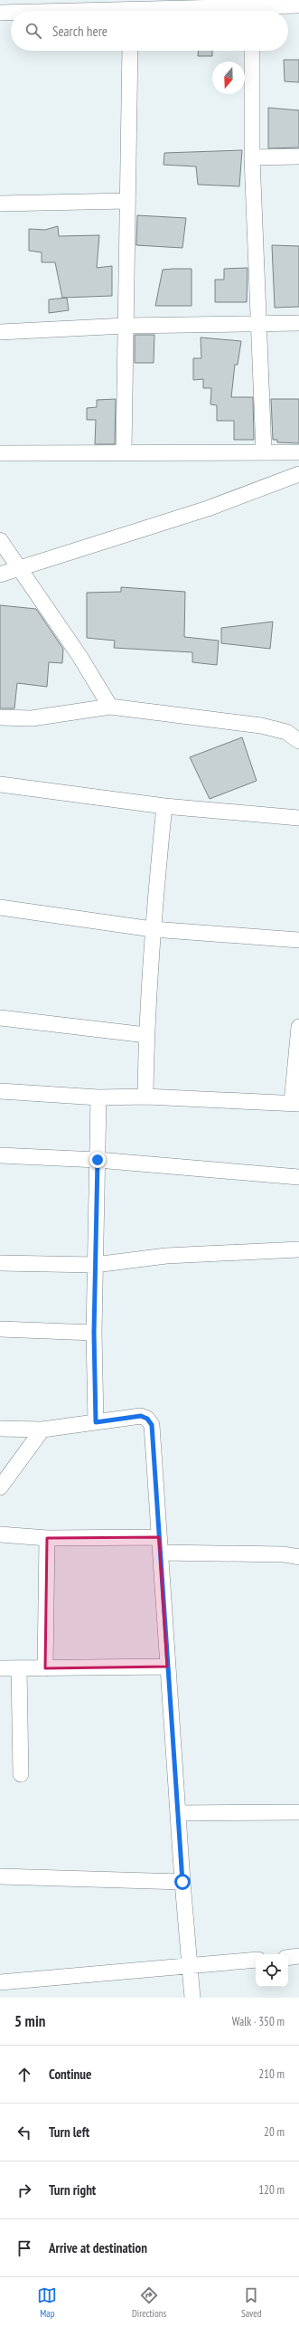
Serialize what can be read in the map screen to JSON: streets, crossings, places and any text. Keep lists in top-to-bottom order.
{
  "north": "bottom",
  "page": {
    "search": "Search here",
    "heading": ["5 min", "Walk · 350 m"],
    "list": [
      ["Continue", "210 m"],
      ["Turn left", "20 m"],
      ["Turn right", "120 m"],
      "Arrive at destination"
    ],
    "nav": ["Map", "Directions", "Saved"]
  }
}
